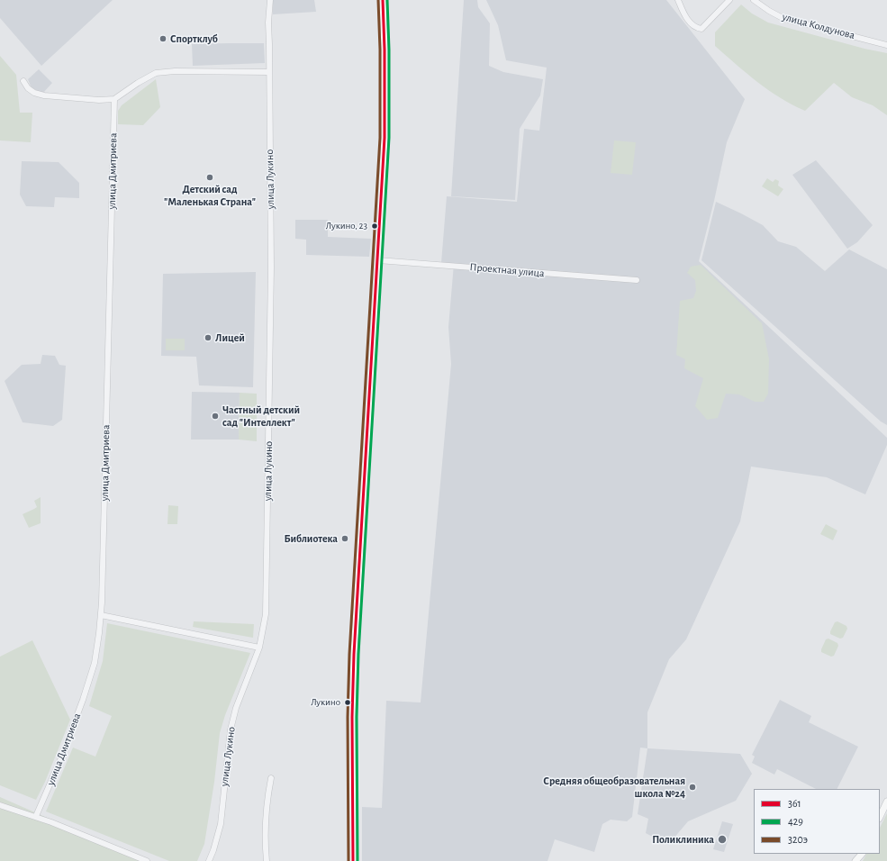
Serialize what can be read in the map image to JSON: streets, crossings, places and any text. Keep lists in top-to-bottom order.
{
  "streets": {
    "street": [
      "улица Колдунова",
      "улица Дмитриева",
      "улица Лукино",
      "Проектная улица"
    ]
  },
  "places": [
    "Спортклуб",
    "Детский сад \"Маленькая Страна\"",
    "Лукино, 23",
    "Лицей",
    "Частный детский сад \"Интеллект\"",
    "Библиотека",
    "Лукино",
    "Средняя общеобразовательная школа №24",
    "Поликлиника"
  ],
  "lines": ["transit line 361", "transit line 429", "transit line 320э"],
  "legend": ["361", "429", "320э"]
}
